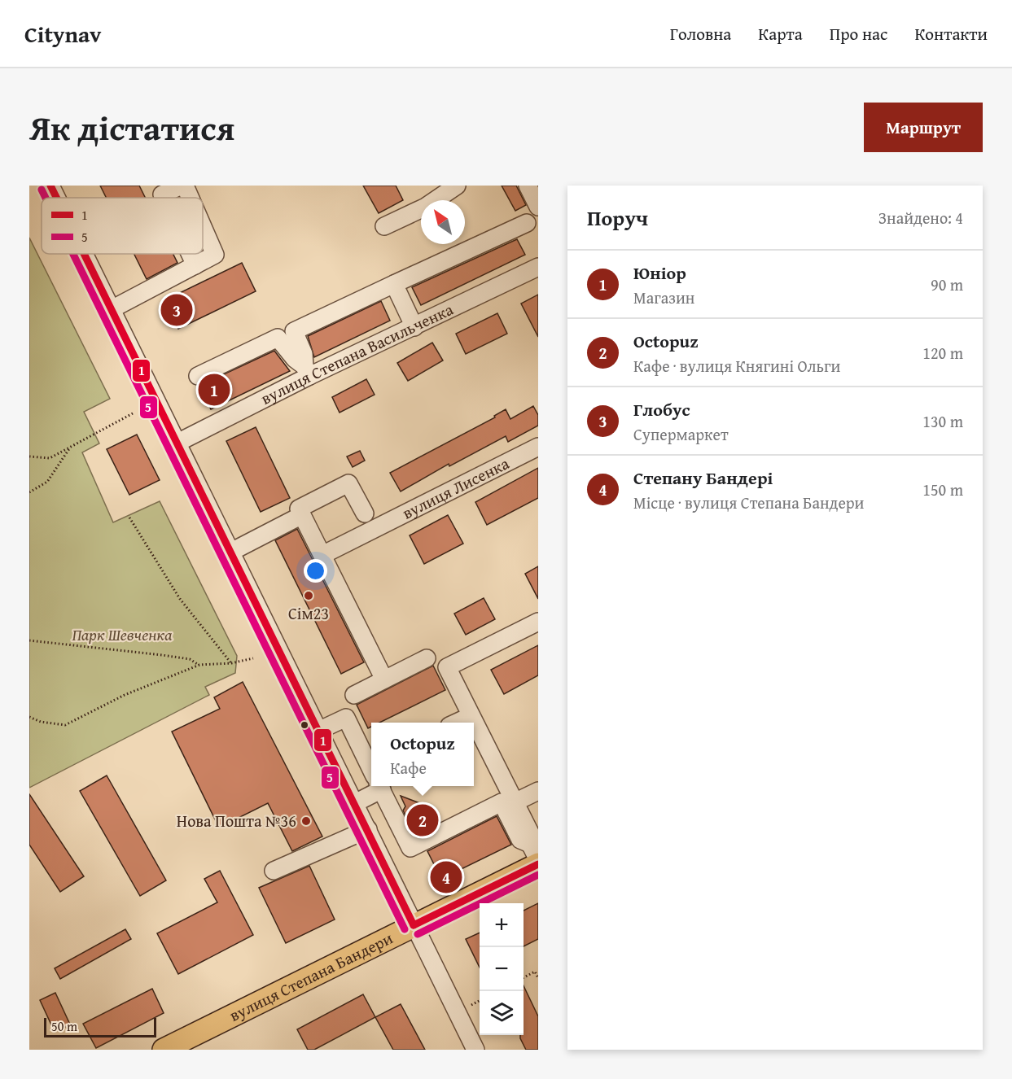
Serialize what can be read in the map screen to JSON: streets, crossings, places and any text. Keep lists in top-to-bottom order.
{
  "streets": {
    "main road": ["вулиця Степана Бандери"],
    "street": ["вулиця Степана Васильченка", "вулиця Лисенка"]
  },
  "parks": ["Парк Шевченка"],
  "places": ["Сім23", "Нова Пошта №36"],
  "lines": ["transit line 1", "transit line 5"],
  "legend": ["1", "5"],
  "scale_bar": "50 m",
  "north": "top left",
  "page": {
    "header": "Citynav",
    "nav": [
      "Головна",
      "Карта",
      "Про нас",
      "Контакти"
    ],
    "title": "Як дістатися",
    "buttons": "Маршрут",
    "heading": ["Поруч", "Знайдено: 4"],
    "list": [
      {
        "mark": "1",
        "name": "Юніор",
        "note": "Магазин",
        "value": "90 m"
      },
      {
        "mark": "2",
        "name": "Octopuz",
        "note": "Кафе · вулиця Княгині Ольги",
        "value": "120 m"
      },
      {
        "mark": "3",
        "name": "Глобус",
        "note": "Супермаркет",
        "value": "130 m"
      },
      {
        "mark": "4",
        "name": "Степану Бандері",
        "note": "Місце · вулиця Степана Бандери",
        "value": "150 m"
      }
    ],
    "pins": [
      "3",
      "1",
      "2",
      "4"
    ],
    "popup": ["Octopuz", "Кафе"],
    "map_buttons": ["+", "−"],
    "scale": "50 m"
  }
}
